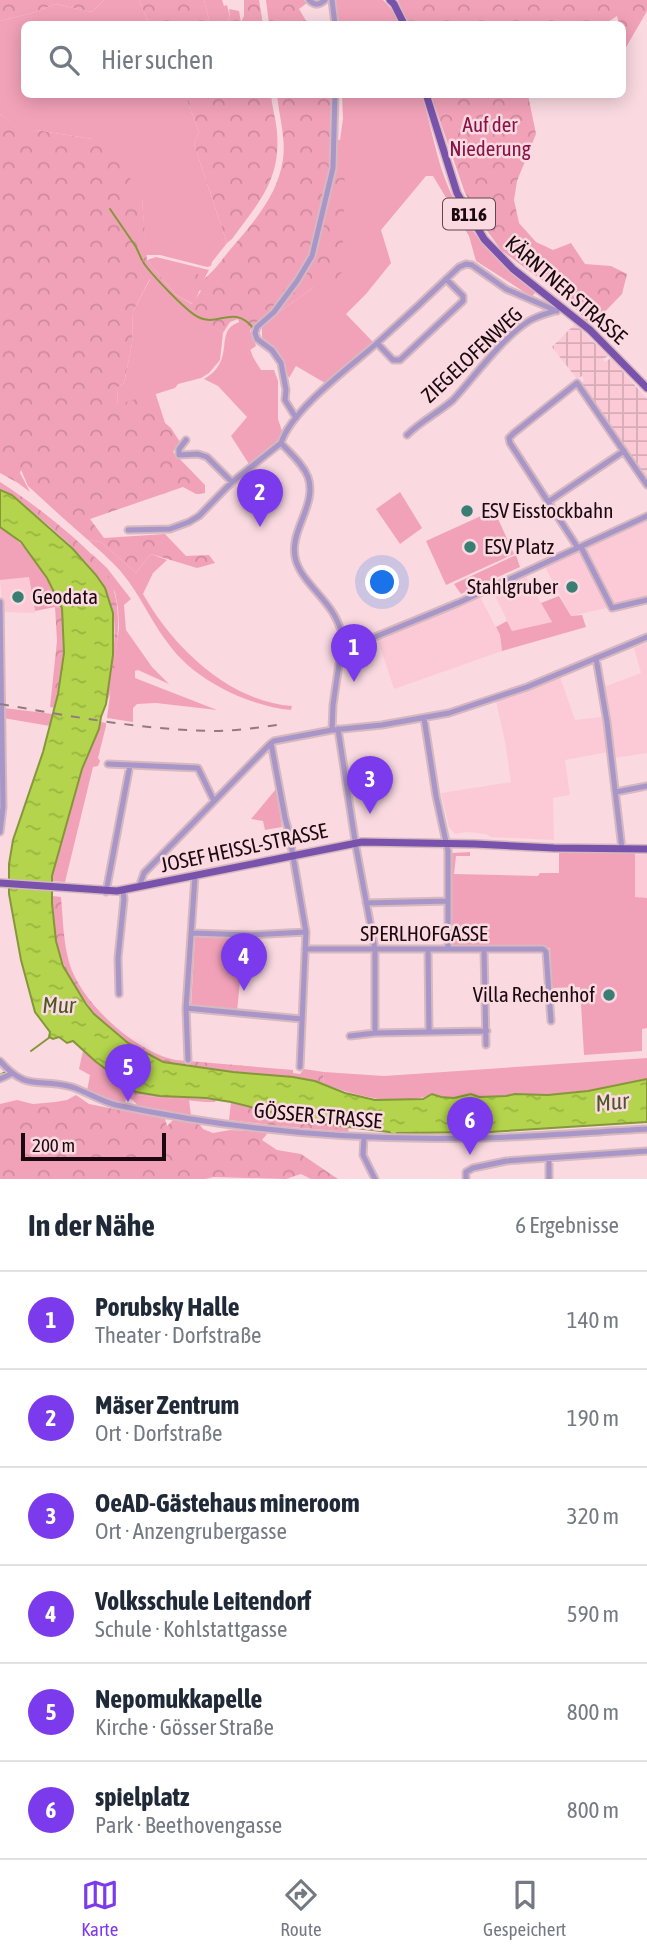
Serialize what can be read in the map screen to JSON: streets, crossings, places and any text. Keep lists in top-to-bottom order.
{
  "streets": {
    "main road": ["B116", "KÄRNTNER STRASSE", "JOSEF HEISSL-STRASSE"],
    "street": ["ZIEGELOFENWEG", "SPERLHOFGASSE", "GÖSSER STRASSE"]
  },
  "crossings": [
    ["KÄRNTNER STRASSE", "ZIEGELOFENWEG"]
  ],
  "water": ["Mur"],
  "parks": ["Auf der Niederung"],
  "places": [
    "ESV Eisstockbahn",
    "ESV Platz",
    "Stahlgruber",
    "Geodata",
    "Villa Rechenhof"
  ],
  "scale_bar": "200 m",
  "page": {
    "search": "Hier suchen",
    "pins": [
      "2",
      "1",
      "3",
      "4",
      "5",
      "6"
    ],
    "scale": "200 m",
    "heading": ["In der Nähe", "6 Ergebnisse"],
    "list": [
      {
        "mark": "1",
        "name": "Porubsky Halle",
        "note": "Theater · Dorfstraße",
        "value": "140 m"
      },
      {
        "mark": "2",
        "name": "Mäser Zentrum",
        "note": "Ort · Dorfstraße",
        "value": "190 m"
      },
      {
        "mark": "3",
        "name": "OeAD-Gästehaus mineroom",
        "note": "Ort · Anzengrubergasse",
        "value": "320 m"
      },
      {
        "mark": "4",
        "name": "Volksschule Leitendorf",
        "note": "Schule · Kohlstattgasse",
        "value": "590 m"
      },
      {
        "mark": "5",
        "name": "Nepomukkapelle",
        "note": "Kirche · Gösser Straße",
        "value": "800 m"
      },
      {
        "mark": "6",
        "name": "spielplatz",
        "note": "Park · Beethovengasse",
        "value": "800 m"
      }
    ],
    "nav": ["Karte", "Route", "Gespeichert"]
  }
}
